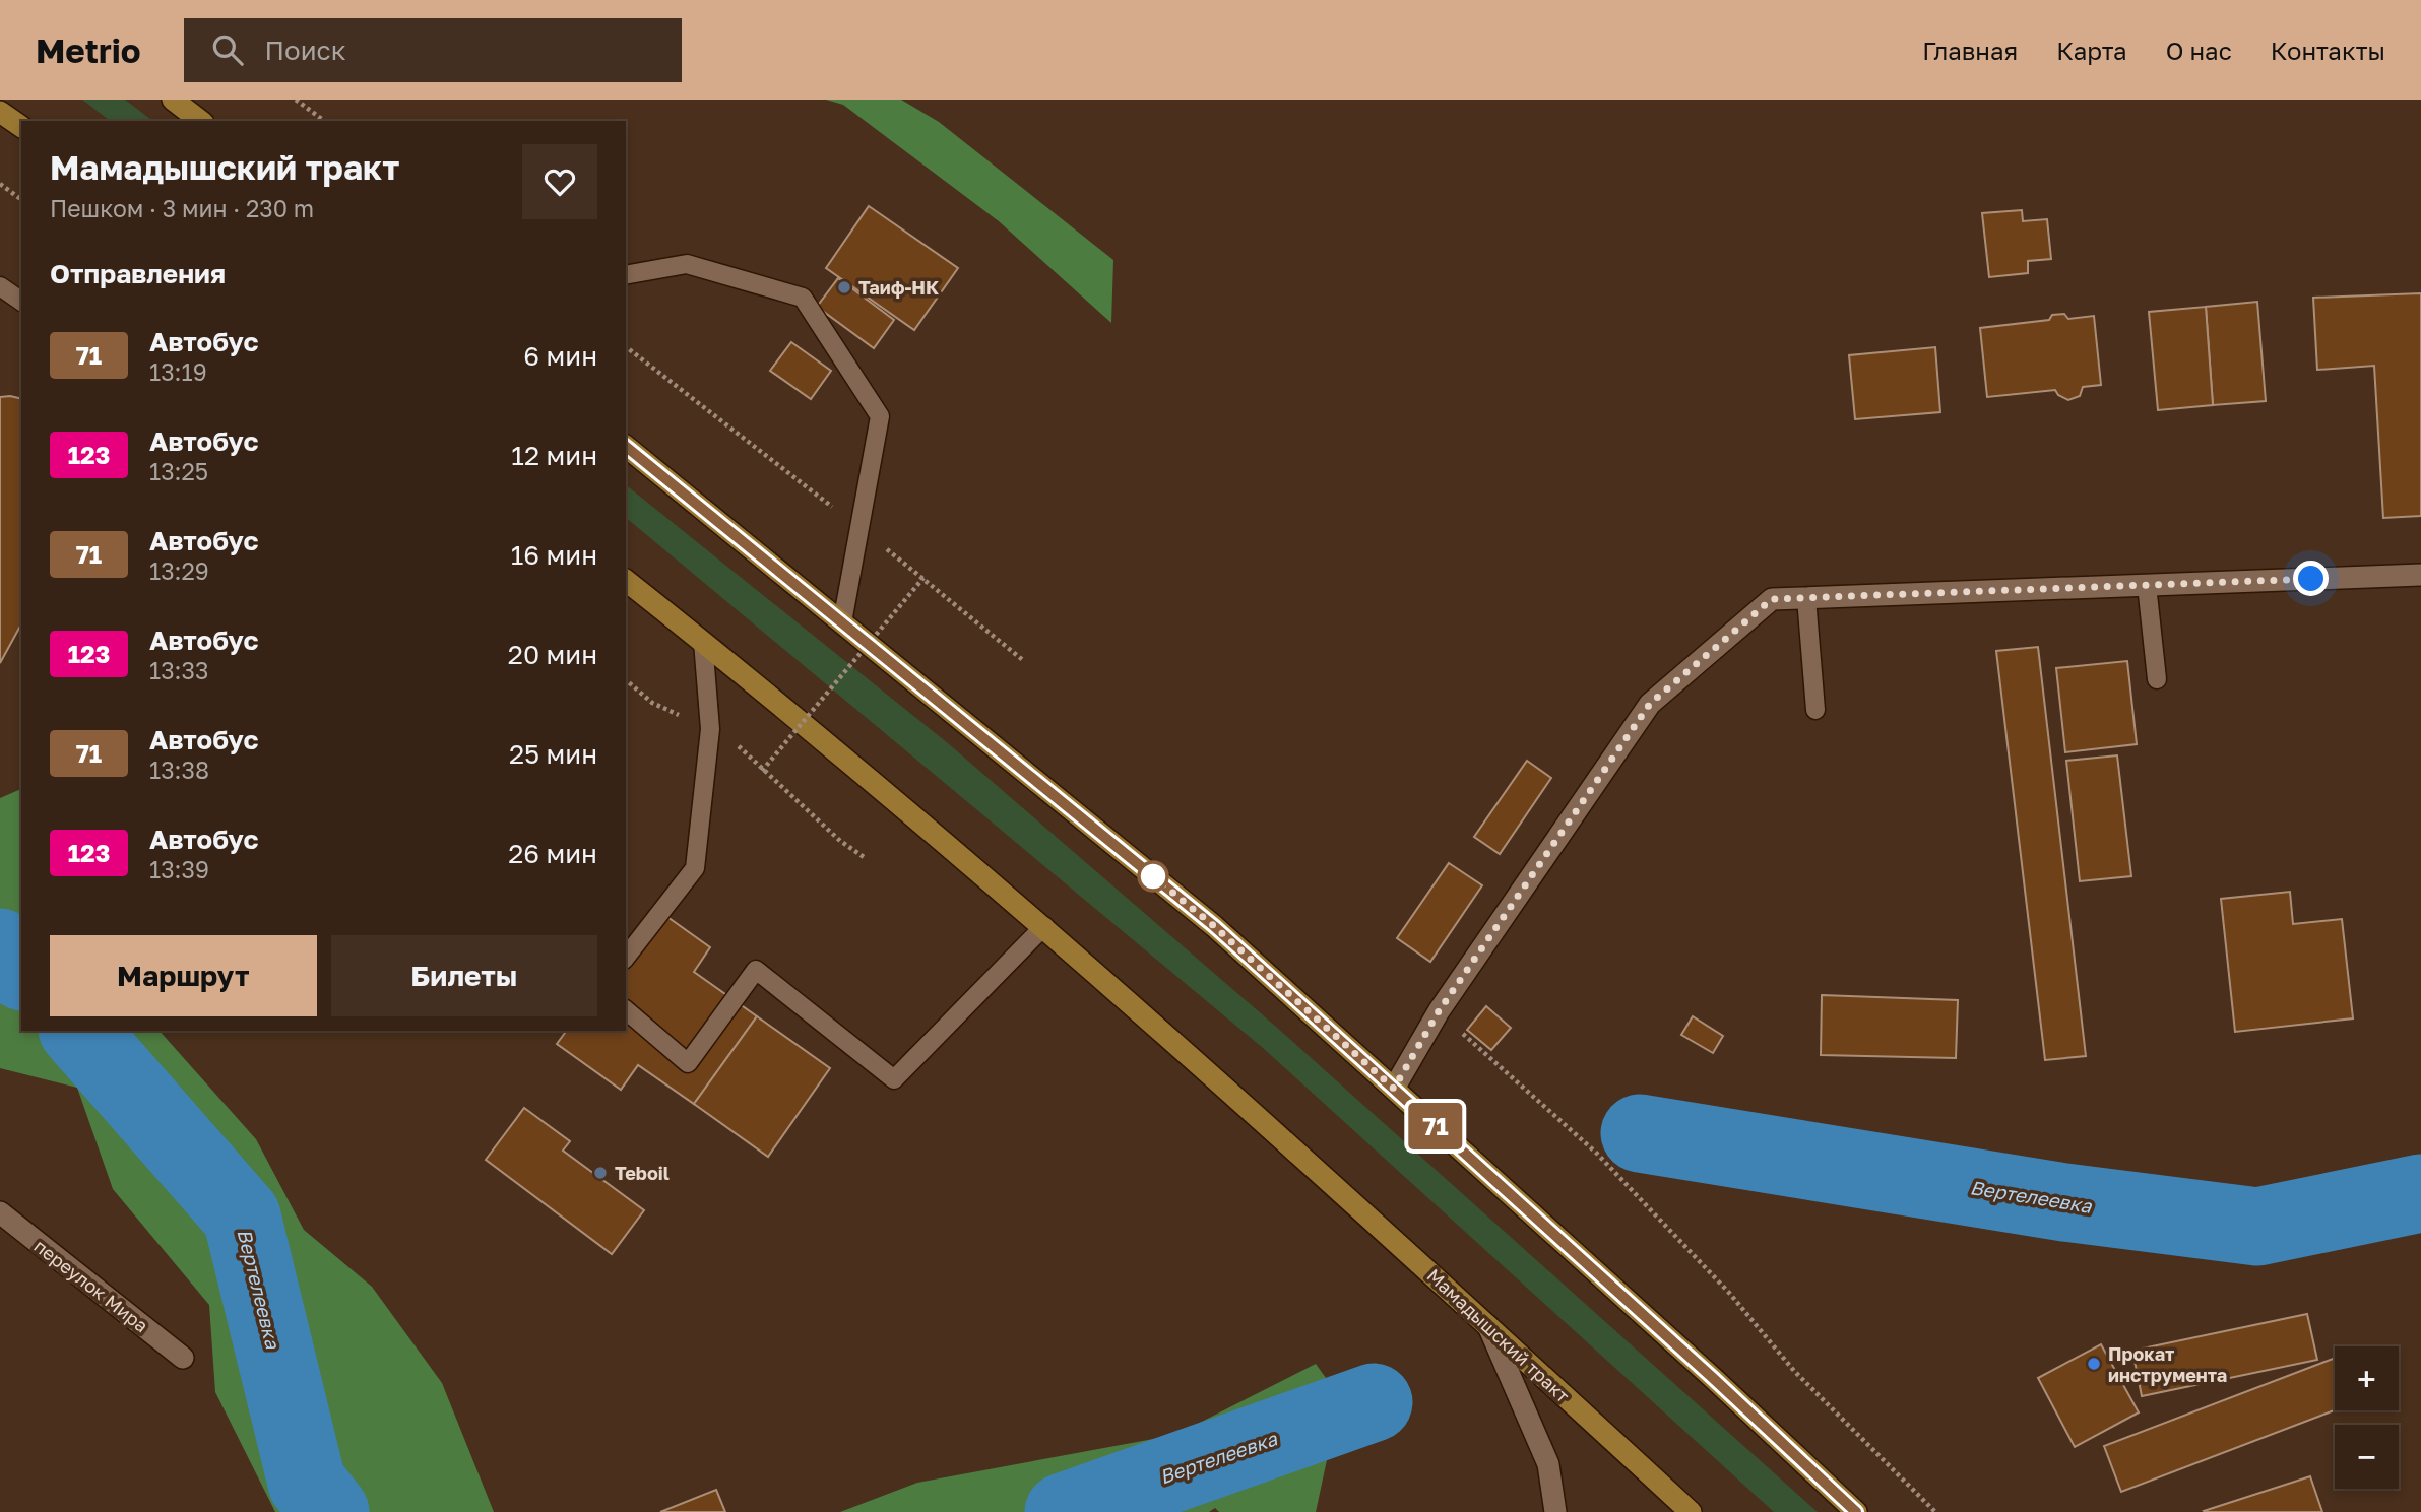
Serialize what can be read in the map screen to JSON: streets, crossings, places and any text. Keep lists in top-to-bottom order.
{
  "streets": {
    "main road": ["Мамадышский тракт"],
    "street": ["переулок Мира"]
  },
  "water": ["Вертелеевка"],
  "places": ["Таиф-НК", "Teboil", "Прокат инструмента"],
  "lines": ["bus line 71"],
  "page": {
    "header": "Metrio",
    "search": "Поиск",
    "nav": [
      "Главная",
      "Карта",
      "О нас",
      "Контакты"
    ],
    "on_map": "71",
    "heading": [
      ["Мамадышский тракт", "Пешком · 3 мин · 230 m"],
      "Отправления"
    ],
    "list": [
      {
        "mark": "71",
        "name": "Автобус",
        "note": "13:19",
        "value": "6 мин"
      },
      {
        "mark": "123",
        "name": "Автобус",
        "note": "13:25",
        "value": "12 мин"
      },
      {
        "mark": "71",
        "name": "Автобус",
        "note": "13:29",
        "value": "16 мин"
      },
      {
        "mark": "123",
        "name": "Автобус",
        "note": "13:33",
        "value": "20 мин"
      },
      {
        "mark": "71",
        "name": "Автобус",
        "note": "13:38",
        "value": "25 мин"
      },
      {
        "mark": "123",
        "name": "Автобус",
        "note": "13:39",
        "value": "26 мин"
      }
    ],
    "buttons": ["Маршрут", "Билеты"],
    "map_buttons": ["+", "−"]
  }
}
